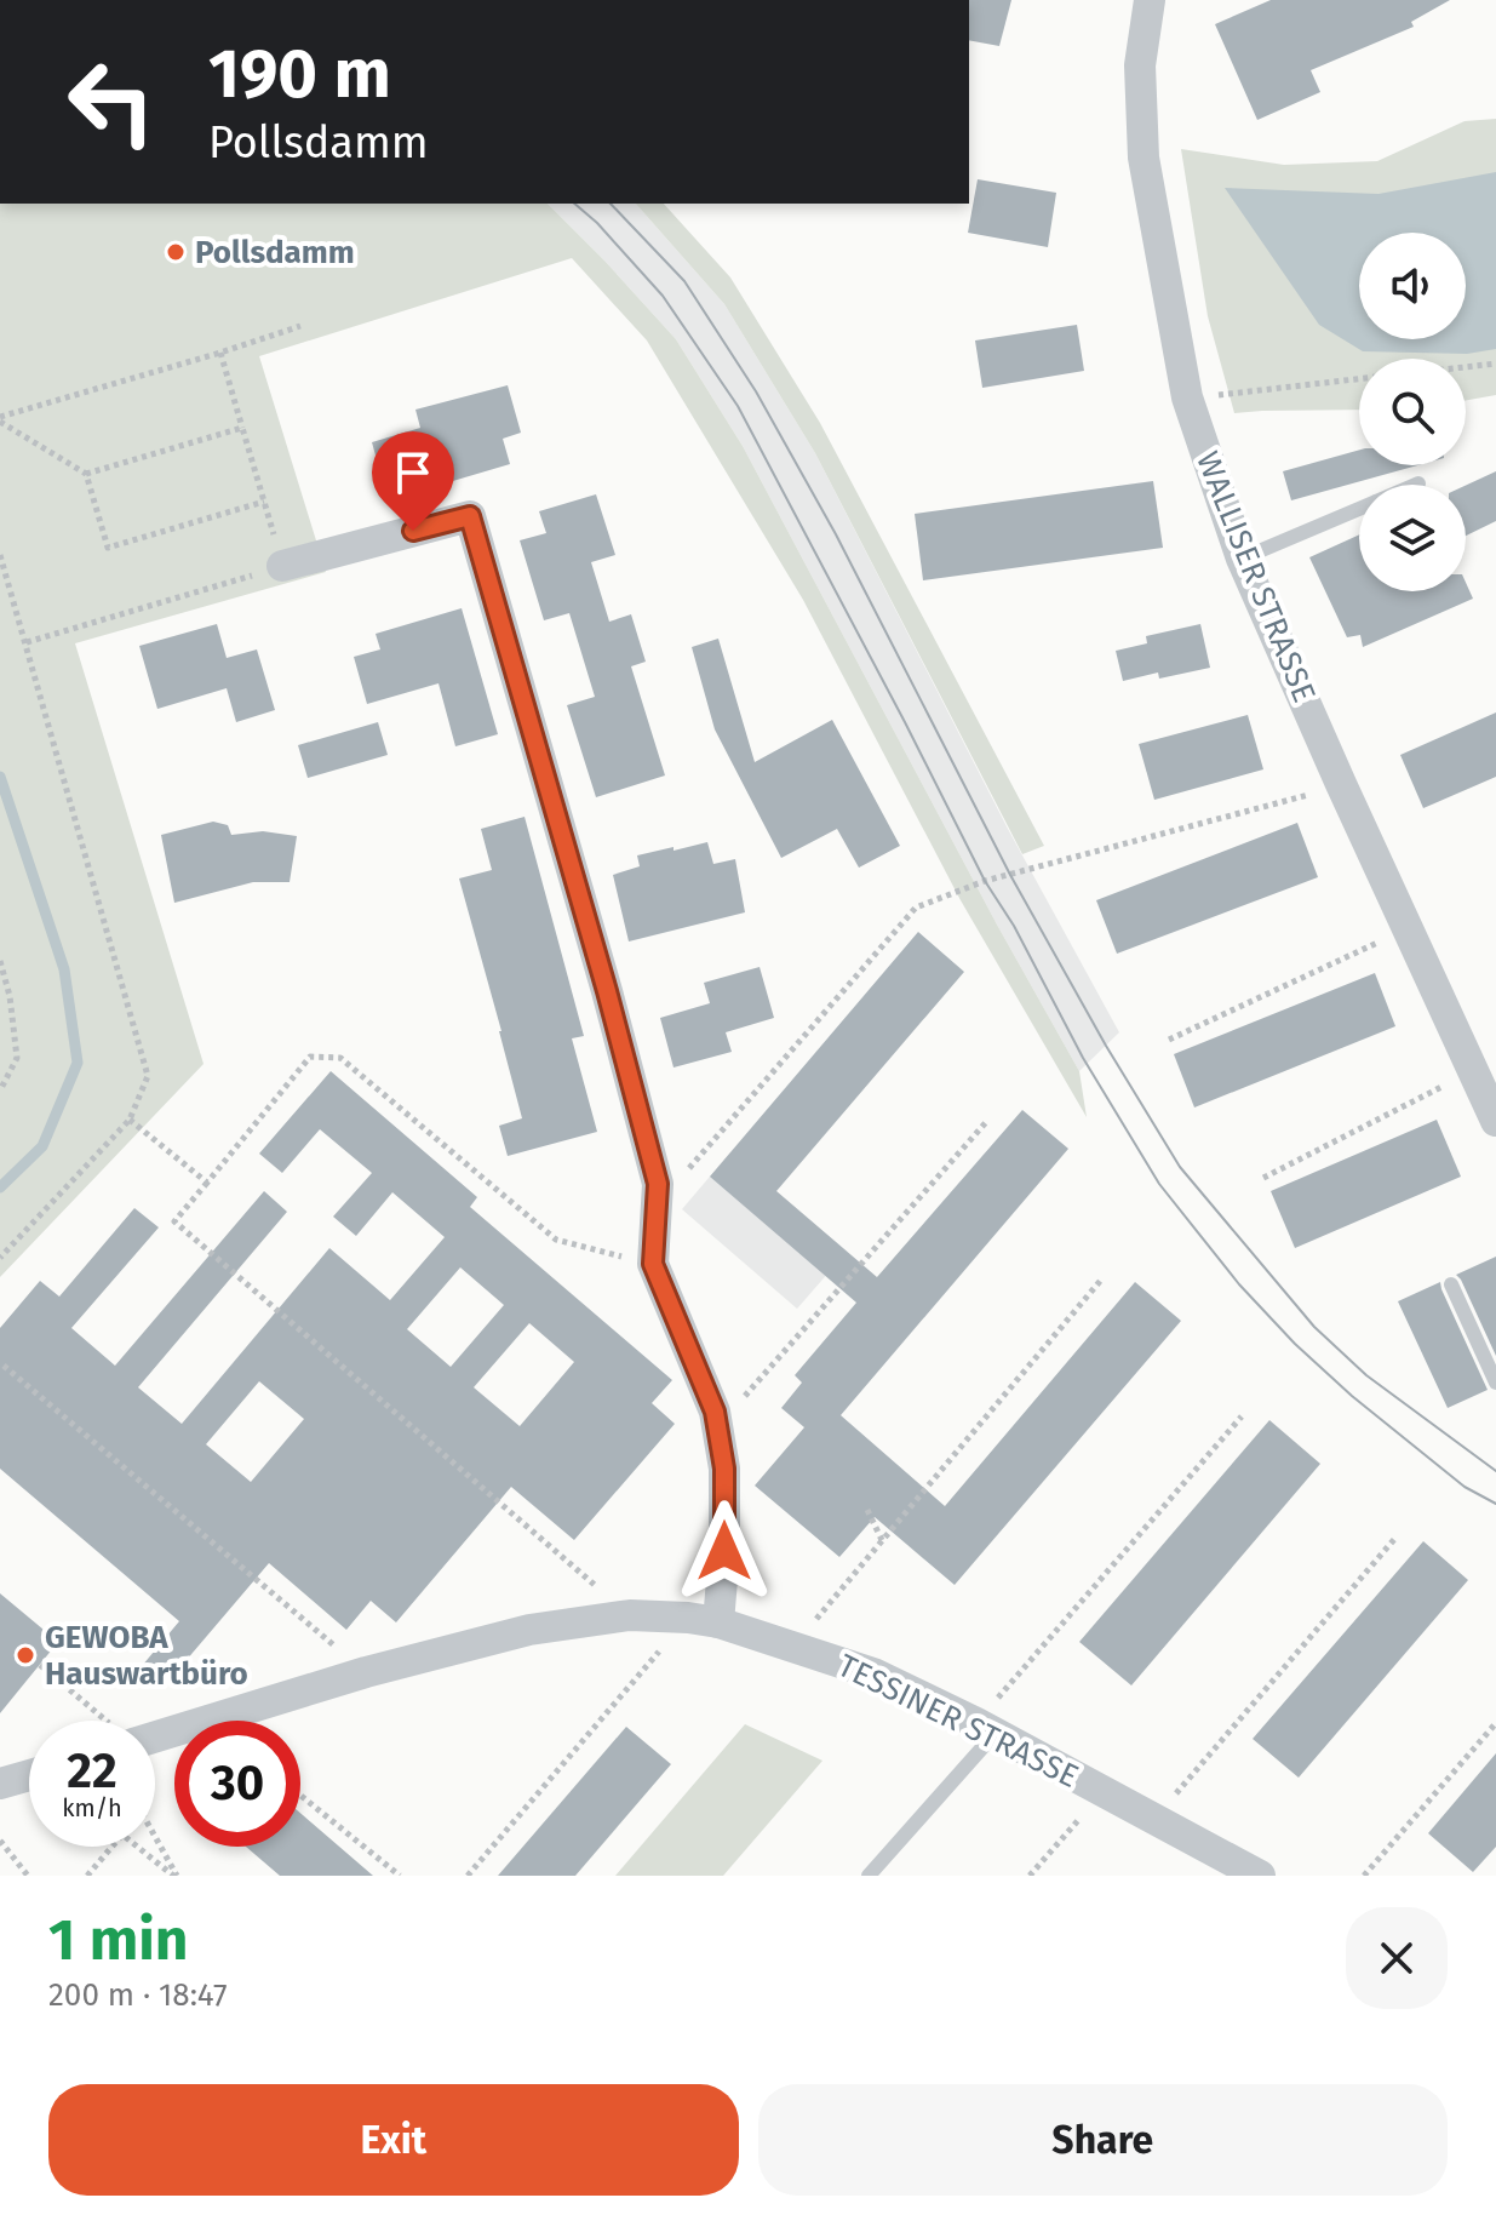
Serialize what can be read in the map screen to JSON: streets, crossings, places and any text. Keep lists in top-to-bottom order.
{
  "streets": {
    "street": ["WALLISER STRASSE", "TESSINER STRASSE"]
  },
  "places": ["Pollsdamm", "GEWOBA Hauswartbüro"],
  "page": {
    "turn": ["190 m", "Pollsdamm"],
    "speed": "22 km/h",
    "limit": "30",
    "heading": ["1 min", "200 m · 18:47"],
    "buttons": ["Exit", "Share"]
  }
}
